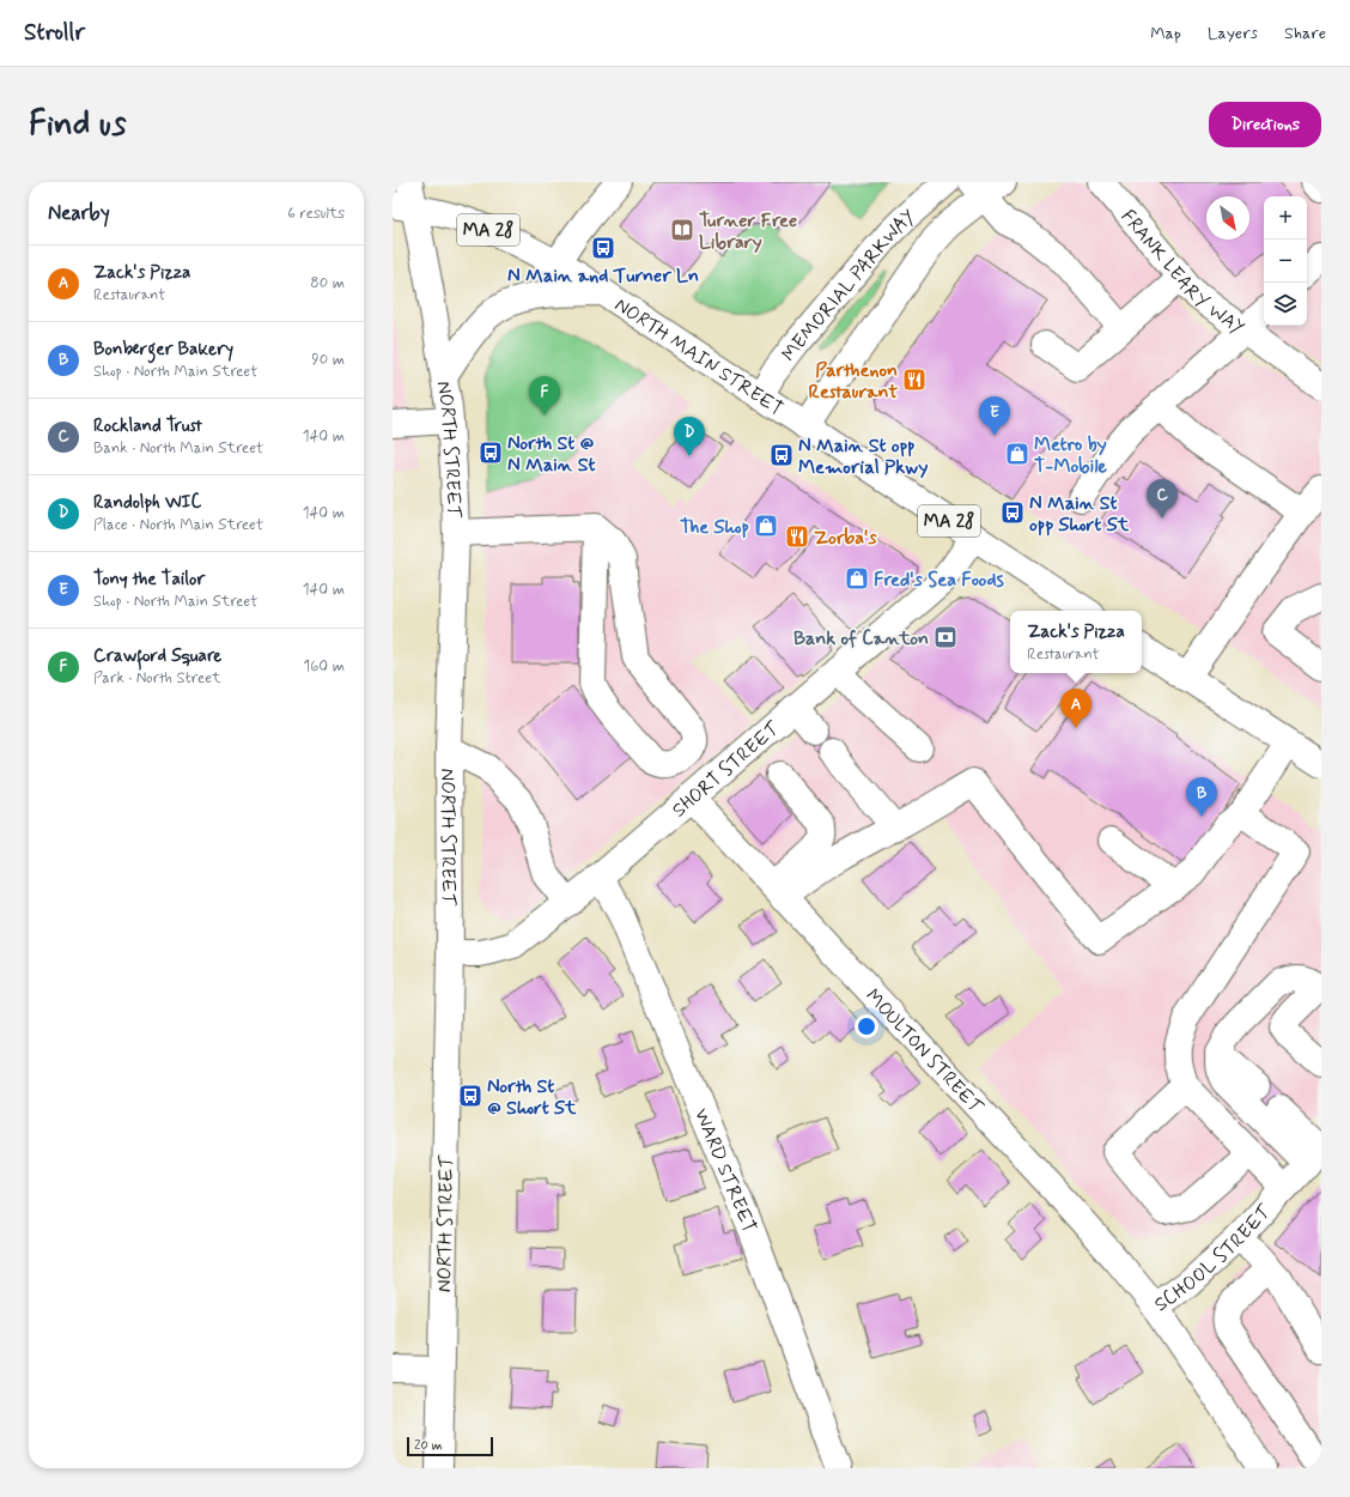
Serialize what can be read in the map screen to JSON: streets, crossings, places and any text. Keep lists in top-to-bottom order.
{
  "streets": {
    "street": [
      "MA 28",
      "FRANK LEARY WAY",
      "MEMORIAL PARKWAY",
      "NORTH MAIN STREET",
      "NORTH STREET",
      "SHORT STREET",
      "MOULTON STREET",
      "WARD STREET",
      "SCHOOL STREET"
    ]
  },
  "crossings": [
    ["MEMORIAL PARKWAY", "NORTH MAIN STREET"],
    ["NORTH MAIN STREET", "NORTH STREET"],
    ["NORTH MAIN STREET", "SHORT STREET"],
    ["NORTH STREET", "SHORT STREET"],
    ["SHORT STREET", "MOULTON STREET"],
    ["SHORT STREET", "WARD STREET"],
    ["MOULTON STREET", "SCHOOL STREET"]
  ],
  "places": {
    "library": ["Turner Free Library"],
    "bus stop": [
      "N Main and Turner Ln",
      "North St @ N Main St",
      "N Main St opp Memorial Pkwy",
      "N Main St opp Short St",
      "North St @ Short St"
    ],
    "restaurant": ["Parthenon Restaurant", "Zorba's"],
    "shop": ["Metro by T-Mobile", "The Shop", "Fred's Sea Foods"],
    "bank": ["Bank of Canton"]
  },
  "scale_bar": "20 m",
  "north": "bottom right",
  "page": {
    "header": "Strollr",
    "nav": ["Map", "Layers", "Share"],
    "buttons": "Directions",
    "title": "Find us",
    "heading": ["Nearby", "6 results"],
    "map_buttons": ["+", "−"],
    "list": [
      {
        "mark": "A",
        "name": "Zack's Pizza",
        "note": "Restaurant",
        "value": "80 m"
      },
      {
        "mark": "B",
        "name": "Bonberger Bakery",
        "note": "Shop · North Main Street",
        "value": "90 m"
      },
      {
        "mark": "C",
        "name": "Rockland Trust",
        "note": "Bank · North Main Street",
        "value": "140 m"
      },
      {
        "mark": "D",
        "name": "Randolph WIC",
        "note": "Place · North Main Street",
        "value": "140 m"
      },
      {
        "mark": "E",
        "name": "Tony the Tailor",
        "note": "Shop · North Main Street",
        "value": "140 m"
      },
      {
        "mark": "F",
        "name": "Crawford Square",
        "note": "Park · North Street",
        "value": "160 m"
      }
    ],
    "pins": [
      "F",
      "E",
      "D",
      "C",
      "A",
      "B"
    ],
    "popup": ["Zack's Pizza", "Restaurant"],
    "scale": "20 m"
  }
}
